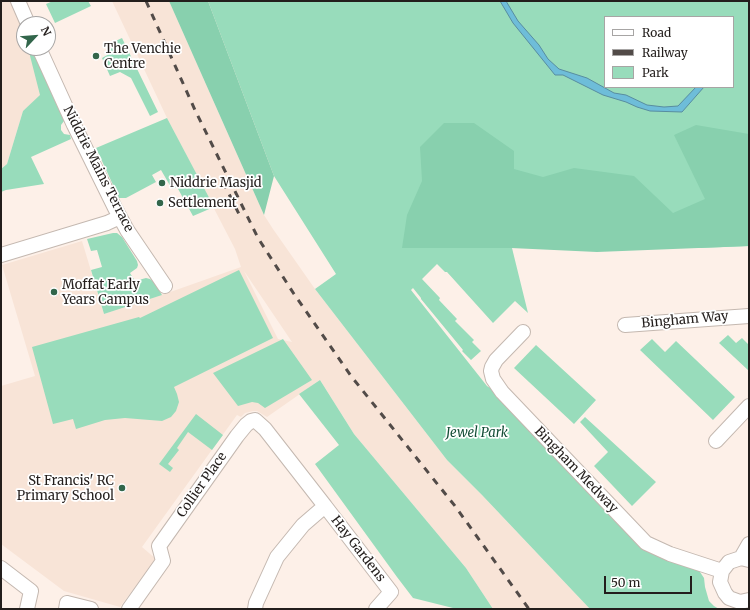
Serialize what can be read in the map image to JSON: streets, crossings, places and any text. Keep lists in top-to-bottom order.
{
  "streets": {
    "street": [
      "Niddrie Mains Terrace",
      "Bingham Way",
      "Bingham Medway",
      "Collier Place",
      "Hay Gardens"
    ]
  },
  "crossings": [
    ["Collier Place", "Hay Gardens"]
  ],
  "parks": ["Jewel Park"],
  "places": [
    "The Venchie Centre",
    "Niddrie Masjid",
    "Settlement",
    "Moffat Early Years Campus",
    "St Francis' RC Primary School"
  ],
  "legend": ["Road", "Railway", "Park"],
  "scale_bar": "50 m",
  "north": "top right"
}
